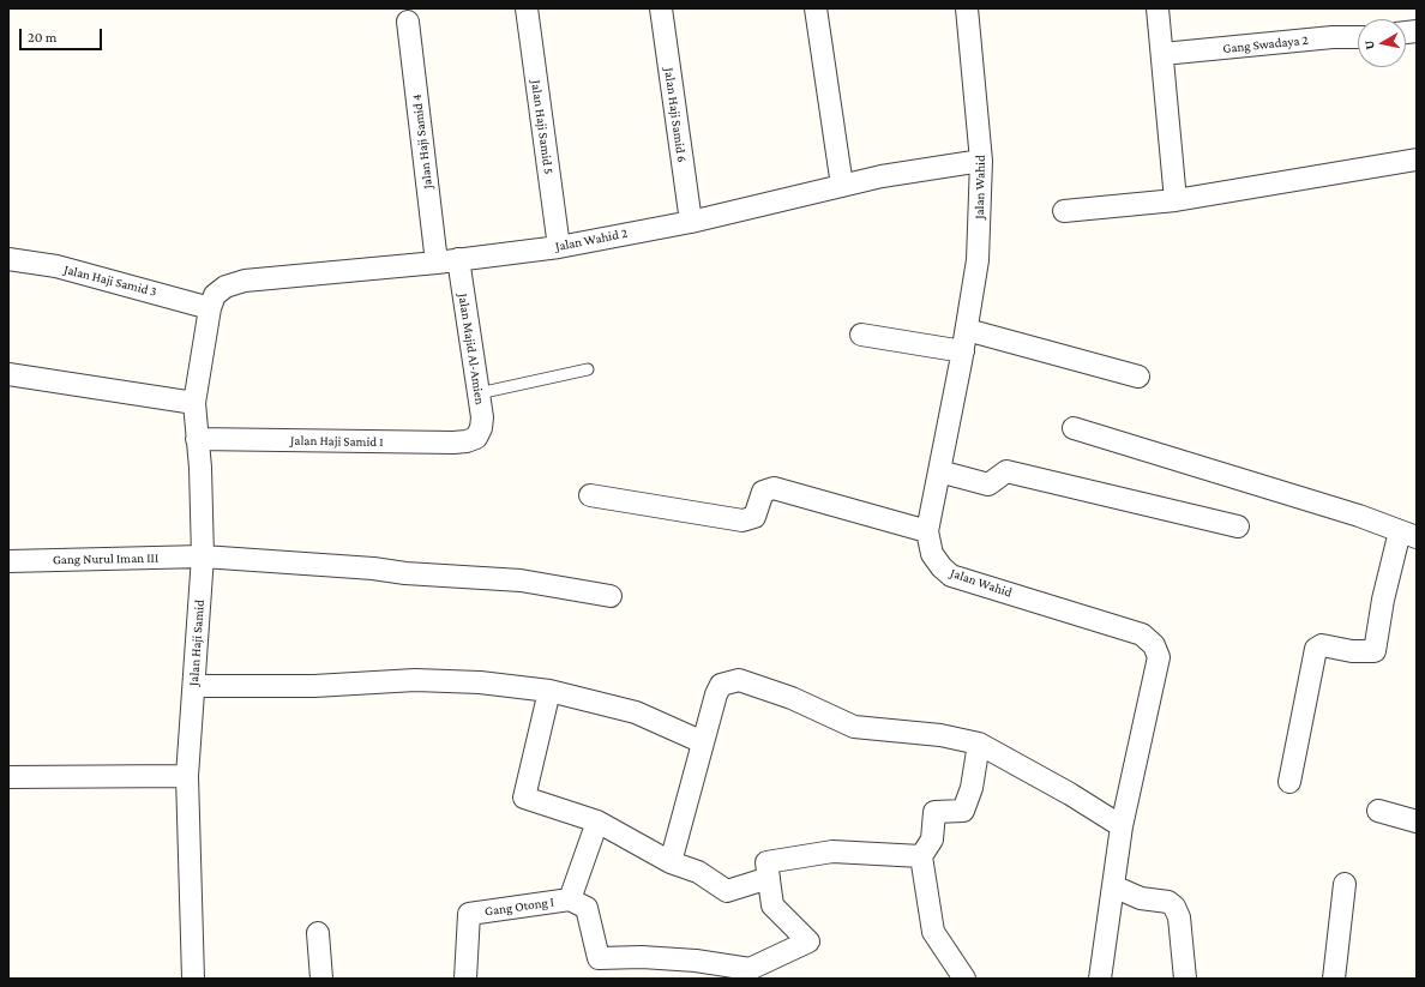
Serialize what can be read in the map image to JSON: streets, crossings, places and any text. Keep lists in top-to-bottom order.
{
  "streets": {
    "street": [
      "Gang Swadaya 2",
      "Jalan Haji Samid 6",
      "Jalan Haji Samid 5",
      "Jalan Haji Samid 4",
      "Jalan Wahid",
      "Jalan Wahid 2",
      "Jalan Haji Samid 3",
      "Jalan Majid Al-Amien",
      "Jalan Haji Samid 1",
      "Gang Nurul Iman III",
      "Jalan Haji Samid",
      "Gang Otong I"
    ]
  },
  "crossings": [
    ["Jalan Haji Samid 6", "Jalan Wahid 2"],
    ["Jalan Haji Samid 5", "Jalan Wahid 2"],
    ["Jalan Haji Samid 4", "Jalan Wahid 2"],
    ["Jalan Haji Samid 4", "Jalan Majid Al-Amien"],
    ["Jalan Wahid", "Jalan Wahid 2"],
    ["Jalan Wahid 2", "Jalan Haji Samid 3"],
    ["Jalan Wahid 2", "Jalan Majid Al-Amien"],
    ["Jalan Wahid 2", "Jalan Haji Samid"],
    ["Jalan Haji Samid 3", "Jalan Haji Samid"],
    ["Jalan Majid Al-Amien", "Jalan Haji Samid 1"],
    ["Jalan Haji Samid 1", "Jalan Haji Samid"],
    ["Gang Nurul Iman III", "Jalan Haji Samid"]
  ],
  "scale_bar": "20 m",
  "north": "left"
}
